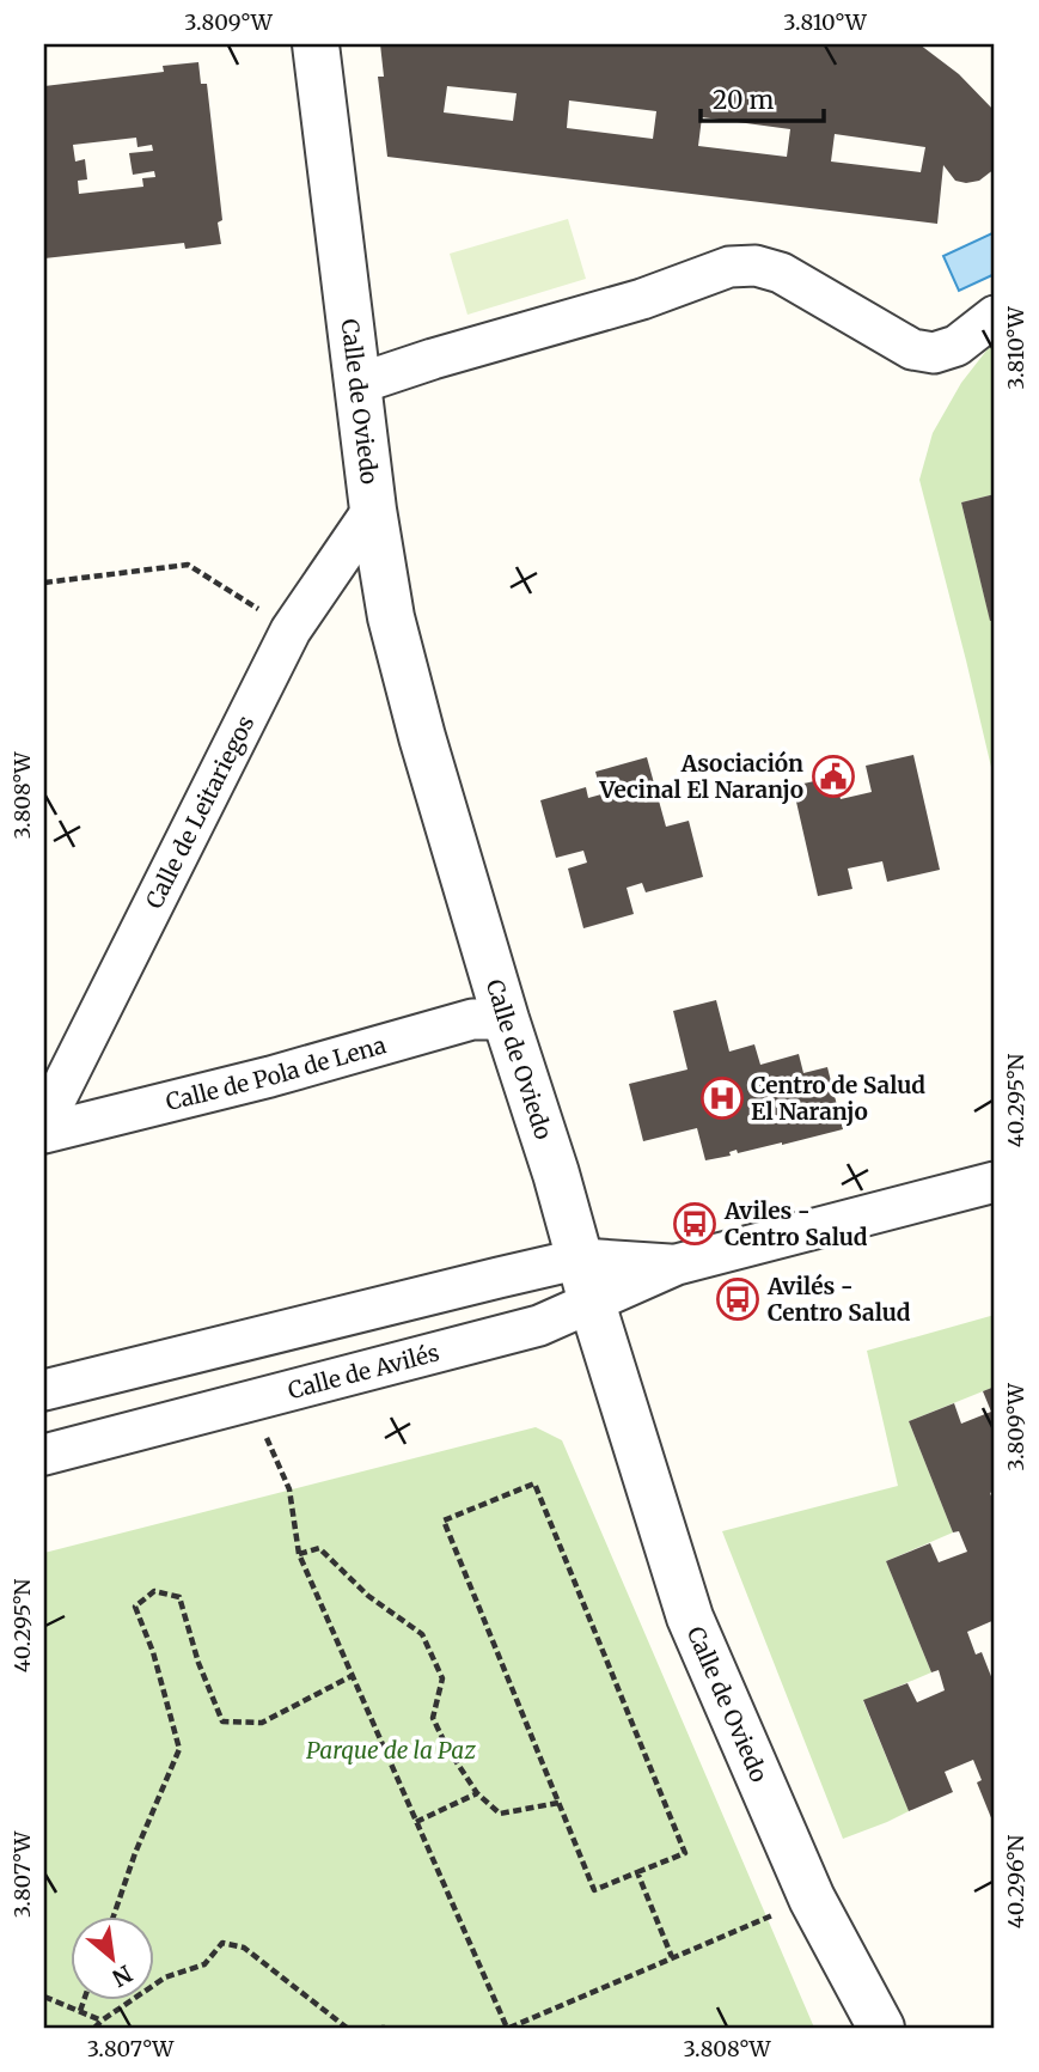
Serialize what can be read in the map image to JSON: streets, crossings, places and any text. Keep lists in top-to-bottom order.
{
  "streets": {
    "street": [
      "Calle de Oviedo",
      "Calle de Leitariegos",
      "Calle de Pola de Lena",
      "Calle de Avilés"
    ]
  },
  "crossings": [
    ["Calle de Oviedo", "Calle de Leitariegos"],
    ["Calle de Oviedo", "Calle de Pola de Lena"],
    ["Calle de Oviedo", "Calle de Avilés"]
  ],
  "parks": ["Parque de la Paz"],
  "places": {
    "public building": ["Asociación Vecinal El Naranjo"],
    "hospital": ["Centro de Salud El Naranjo"],
    "bus stop": ["Aviles - Centro Salud", "Avilés - Centro Salud"]
  },
  "scale_bar": "20 m",
  "north": "bottom right",
  "coordinates": [
    "3.809°W",
    "3.810°W",
    "3.808°W",
    "40.295°N",
    "3.807°W",
    "40.296°N"
  ]
}
